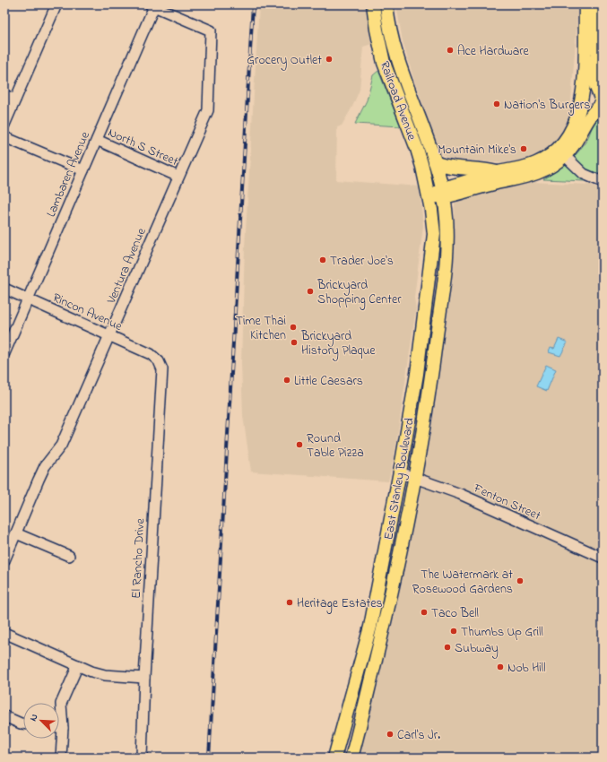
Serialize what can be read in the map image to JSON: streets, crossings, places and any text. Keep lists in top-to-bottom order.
{
  "streets": {
    "main road": ["Railroad Avenue", "East Stanley Boulevard"],
    "street": [
      "North S Street",
      "Lambaren Avenue",
      "Ventura Avenue",
      "Rincon Avenue",
      "Fenton Street",
      "El Rancho Drive"
    ]
  },
  "crossings": [
    ["Railroad Avenue", "East Stanley Boulevard"],
    ["North S Street", "Lambaren Avenue"],
    ["North S Street", "Ventura Avenue"],
    ["Lambaren Avenue", "Ventura Avenue"],
    ["Lambaren Avenue", "Rincon Avenue"],
    ["Ventura Avenue", "Rincon Avenue"],
    ["Rincon Avenue", "El Rancho Drive"],
    ["East Stanley Boulevard", "Fenton Street"]
  ],
  "places": [
    "Ace Hardware",
    "Grocery Outlet",
    "Nation's Burgers",
    "Mountain Mike's",
    "Trader Joe's",
    "Brickyard Shopping Center",
    "Time Thai Kitchen",
    "Brickyard History Plaque",
    "Little Caesars",
    "Round Table Pizza",
    "The Watermark at Rosewood Gardens",
    "Heritage Estates",
    "Taco Bell",
    "Thumbs Up Grill",
    "Subway",
    "Nob Hill",
    "Carl's Jr."
  ],
  "north": "top left"
}
